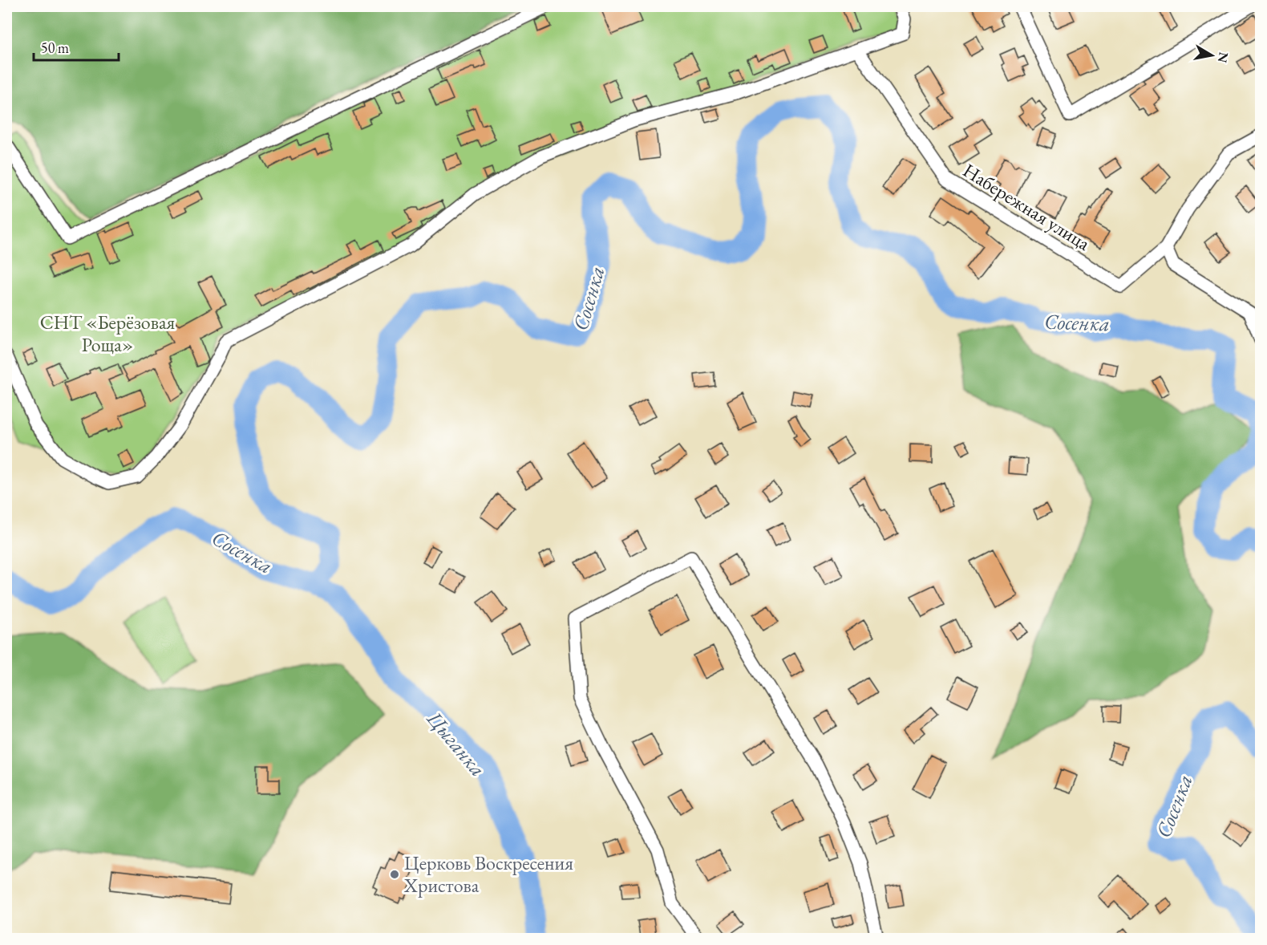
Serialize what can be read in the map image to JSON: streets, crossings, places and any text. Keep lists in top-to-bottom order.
{
  "streets": {
    "street": ["Набережная улица"]
  },
  "water": ["Сосенка", "Цыганка"],
  "parks": ["СНТ «Берёзовая Роща»"],
  "places": ["Церковь Воскресения Христова"],
  "scale_bar": "50 m",
  "north": "right"
}
